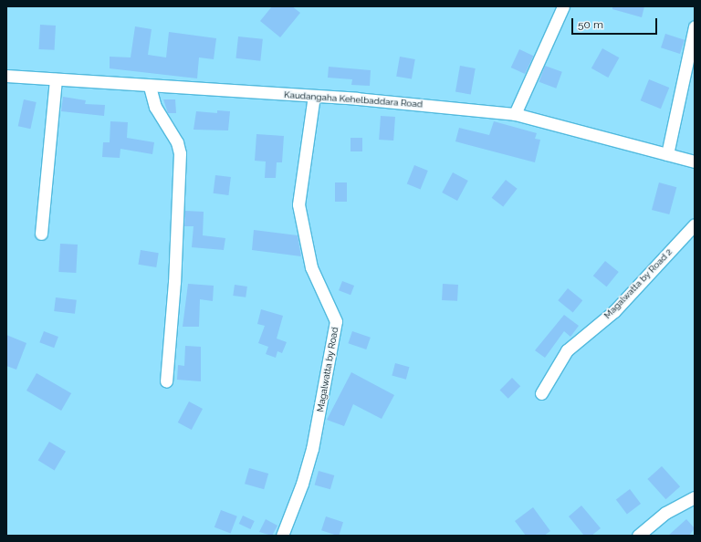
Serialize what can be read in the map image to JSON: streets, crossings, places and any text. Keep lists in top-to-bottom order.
{
  "streets": {
    "street": ["Kaudangaha Kehelbaddara Road", "Magalwatta by Road 2", "Magalwatta by Road"]
  },
  "crossings": [
    ["Kaudangaha Kehelbaddara Road", "Magalwatta by Road"]
  ],
  "scale_bar": "50 m"
}
